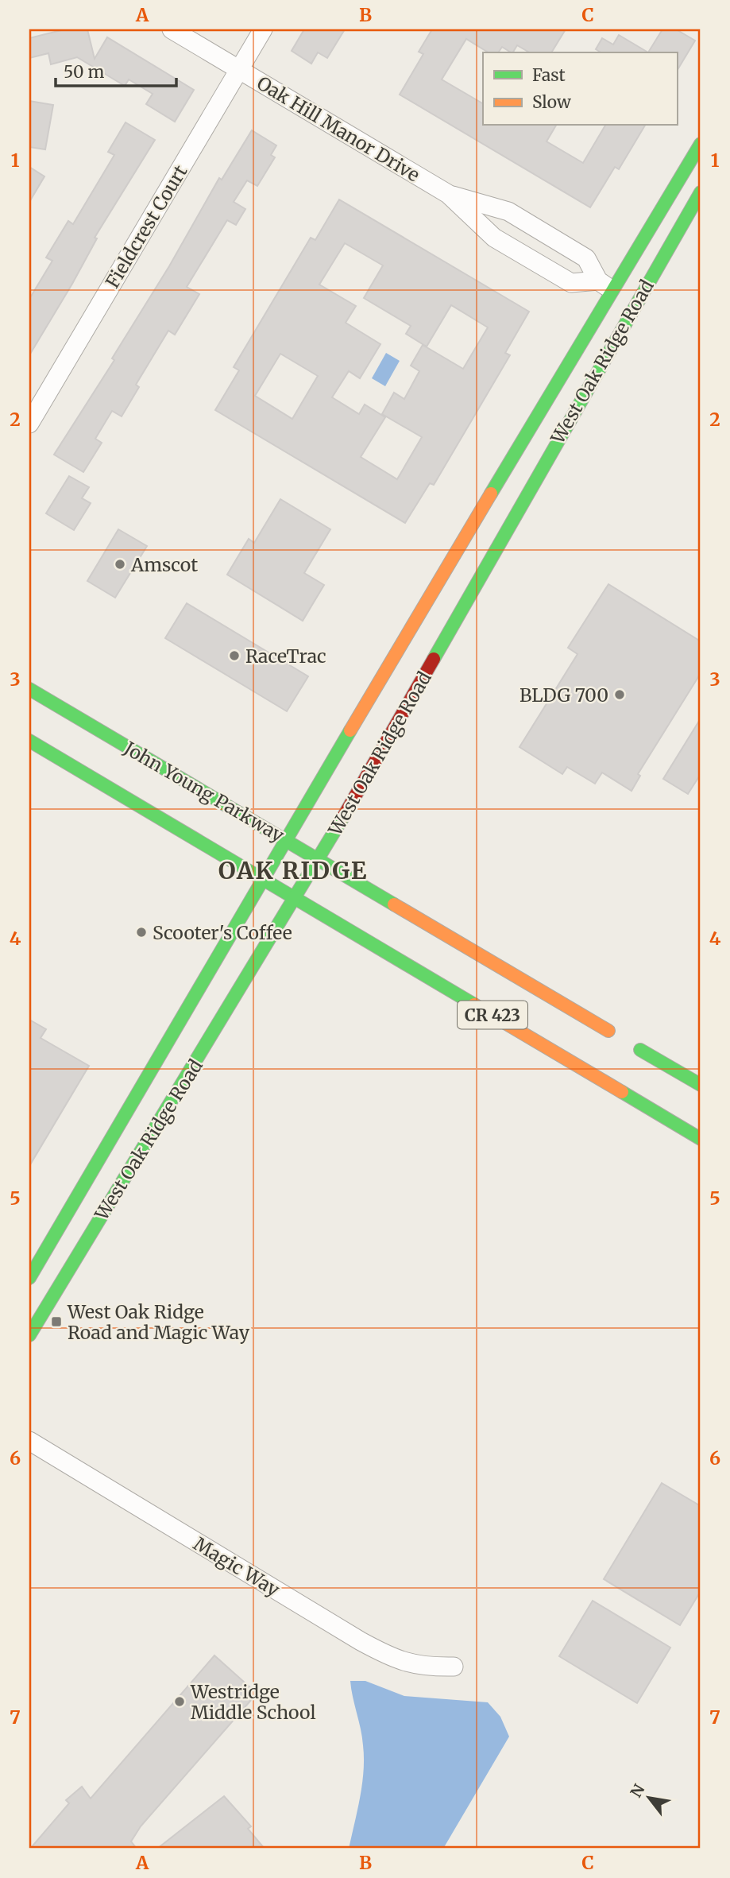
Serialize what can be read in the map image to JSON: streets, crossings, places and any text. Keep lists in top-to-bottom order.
{
  "streets": {
    "main road": ["West Oak Ridge Road", "John Young Parkway", "CR 423"],
    "street": ["Oak Hill Manor Drive", "Fieldcrest Court", "Magic Way"]
  },
  "crossings": [
    ["Oak Hill Manor Drive", "Fieldcrest Court"],
    ["Oak Hill Manor Drive", "West Oak Ridge Road"],
    ["West Oak Ridge Road", "John Young Parkway"],
    ["West Oak Ridge Road", "CR 423"]
  ],
  "districts": ["OAK RIDGE"],
  "places": {
    "other": [
      "Amscot",
      "RaceTrac",
      "BLDG 700",
      "Scooter's Coffee",
      "Westridge Middle School"
    ],
    "transit": ["West Oak Ridge Road and Magic Way"]
  },
  "legend": ["Fast", "Slow"],
  "scale_bar": "50 m",
  "north": "top left",
  "grid": {
    "columns": ["A", "B", "C"],
    "rows": [
      "1",
      "2",
      "3",
      "4",
      "5",
      "6",
      "7"
    ]
  }
}
